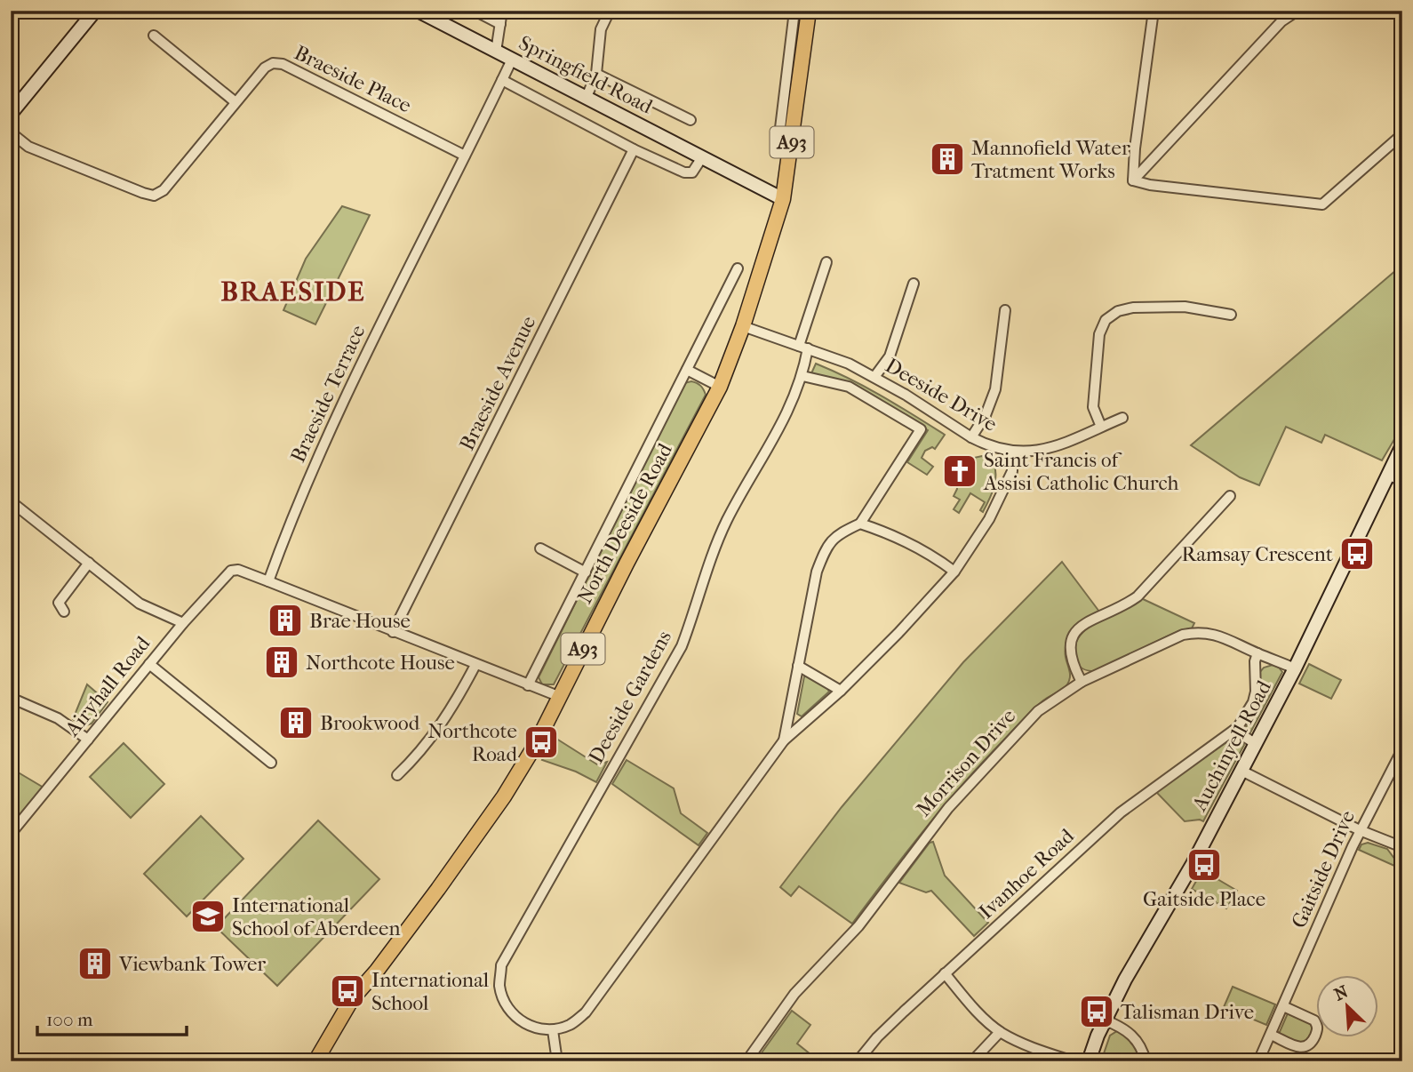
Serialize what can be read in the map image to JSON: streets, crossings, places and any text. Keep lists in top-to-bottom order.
{
  "streets": {
    "main road": ["A93", "North Deeside Road"],
    "street": [
      "Springfield Road",
      "Braeside Place",
      "Braeside Avenue",
      "Braeside Terrace",
      "Deeside Drive",
      "Airyhall Road",
      "Deeside Gardens",
      "Auchinyell Road",
      "Morrison Drive",
      "Gaitside Drive",
      "Ivanhoe Road"
    ]
  },
  "crossings": [
    ["Springfield Road", "A93"],
    ["Springfield Road", "Braeside Terrace"],
    ["Springfield Road", "North Deeside Road"],
    ["Braeside Place", "Braeside Terrace"],
    ["A93", "North Deeside Road"],
    ["Braeside Terrace", "Airyhall Road"],
    ["Deeside Drive", "North Deeside Road"],
    ["Deeside Drive", "Deeside Gardens"],
    ["Auchinyell Road", "Morrison Drive"],
    ["Morrison Drive", "Ivanhoe Road"]
  ],
  "districts": ["BRAESIDE"],
  "places": {
    "building": [
      "Mannofield Water Tratment Works",
      "Brae House",
      "Northcote House",
      "Brookwood",
      "Viewbank Tower"
    ],
    "church": ["Saint Francis of Assisi Catholic Church"],
    "bus stop": [
      "Ramsay Crescent",
      "Northcote Road",
      "Gaitside Place",
      "International School",
      "Talisman Drive"
    ],
    "school or university": ["International School of Aberdeen"]
  },
  "scale_bar": "100 m",
  "north": "top left"
}
